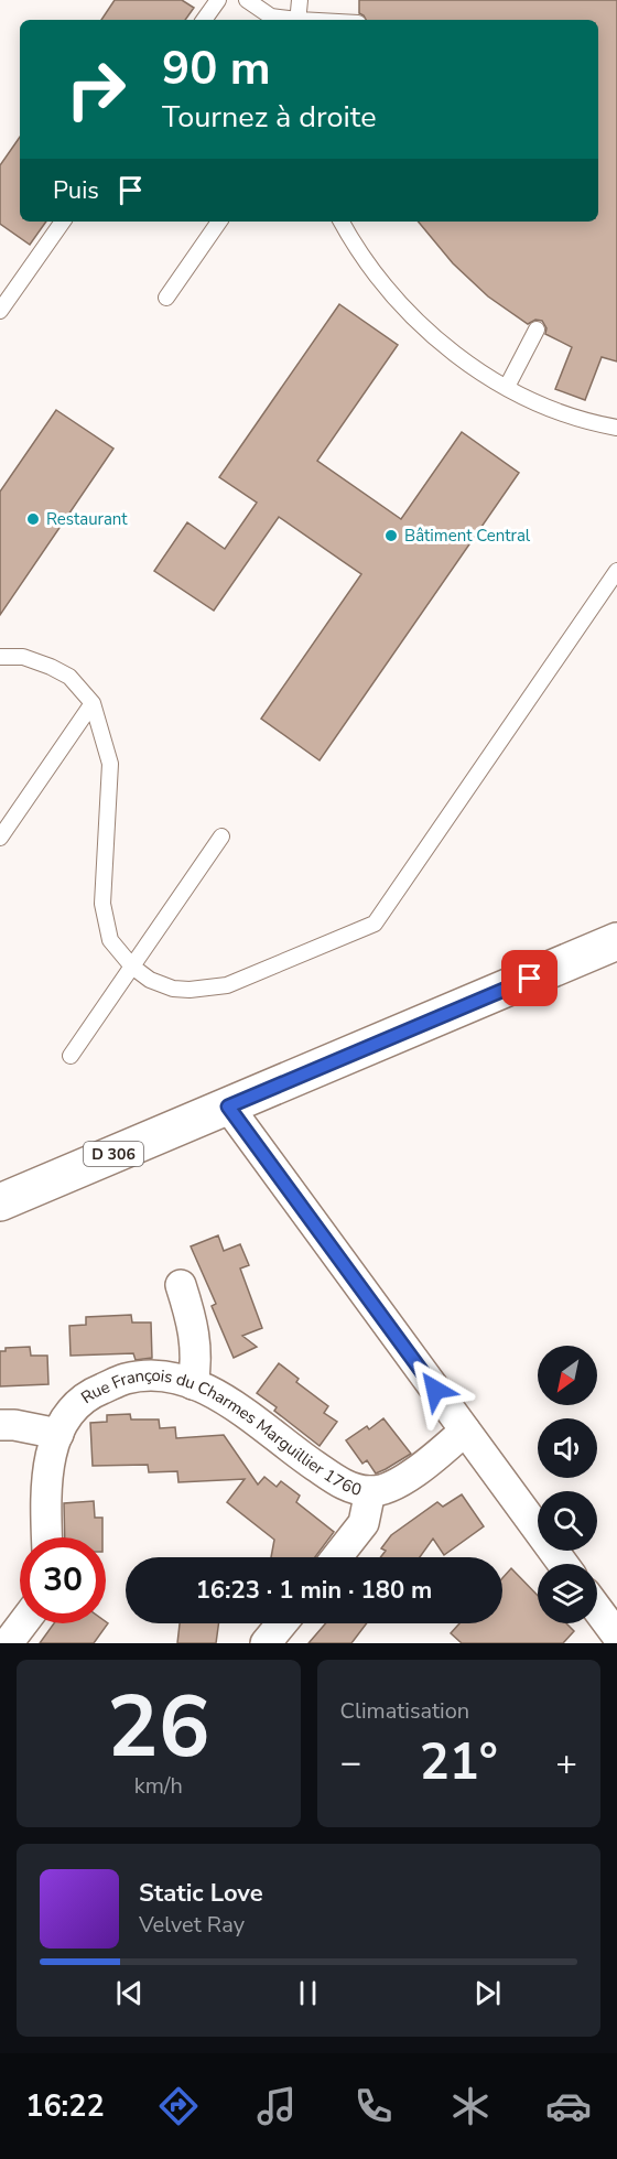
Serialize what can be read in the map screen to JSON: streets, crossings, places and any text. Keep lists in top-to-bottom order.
{
  "streets": {
    "main road": ["D 306"],
    "street": ["Rue François du Charmes Marguillier 1760"]
  },
  "places": ["Restaurant", "Bâtiment Central"],
  "north": "bottom left",
  "page": {
    "turn": ["90 m", "Tournez à droite"],
    "then": "Puis",
    "limit": "30",
    "trip": "16:23 · 1 min · 180 m",
    "tile": [
      ["26", "km/h"],
      "Climatisation"
    ],
    "heat": ["−", "21°", "+"],
    "song": ["Static Love", "Velvet Ray"],
    "tabs": "16:22"
  }
}
